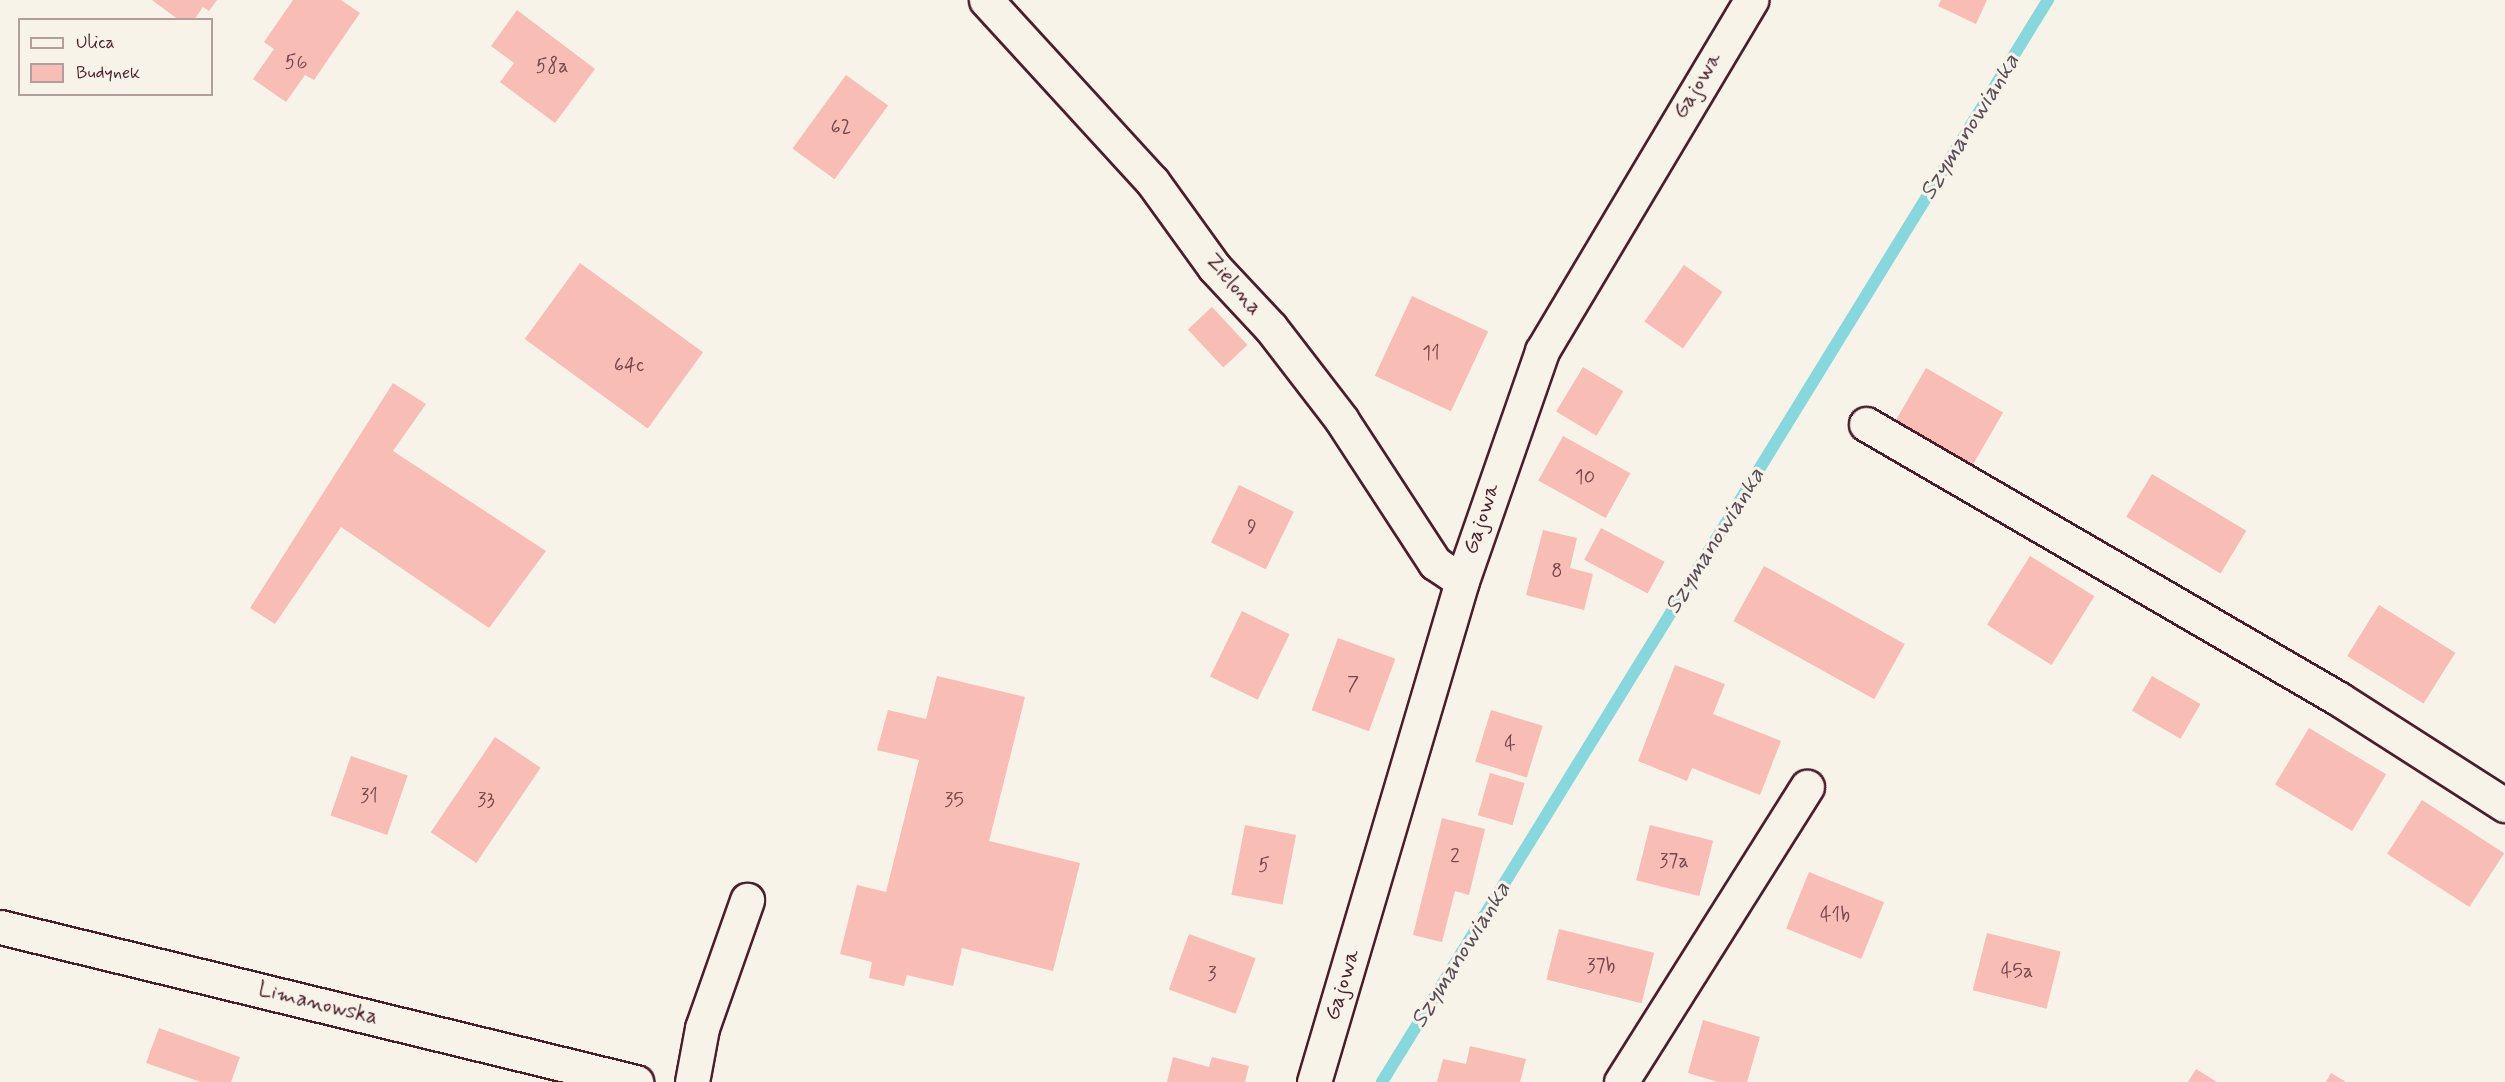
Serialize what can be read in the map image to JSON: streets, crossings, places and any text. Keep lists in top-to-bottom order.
{
  "streets": {
    "street": ["Gajowa", "Zielona", "Limanowska"]
  },
  "crossings": [
    ["Gajowa", "Zielona"]
  ],
  "water": ["Szymanowianka"],
  "house_numbers": [
    "56",
    "58a",
    "62",
    "11",
    "64c",
    "10",
    "9",
    "8",
    "7",
    "4",
    "31",
    "33",
    "35",
    "2",
    "37a",
    "5",
    "41b",
    "37b",
    "45a",
    "3"
  ],
  "legend": ["Ulica", "Budynek"]
}
